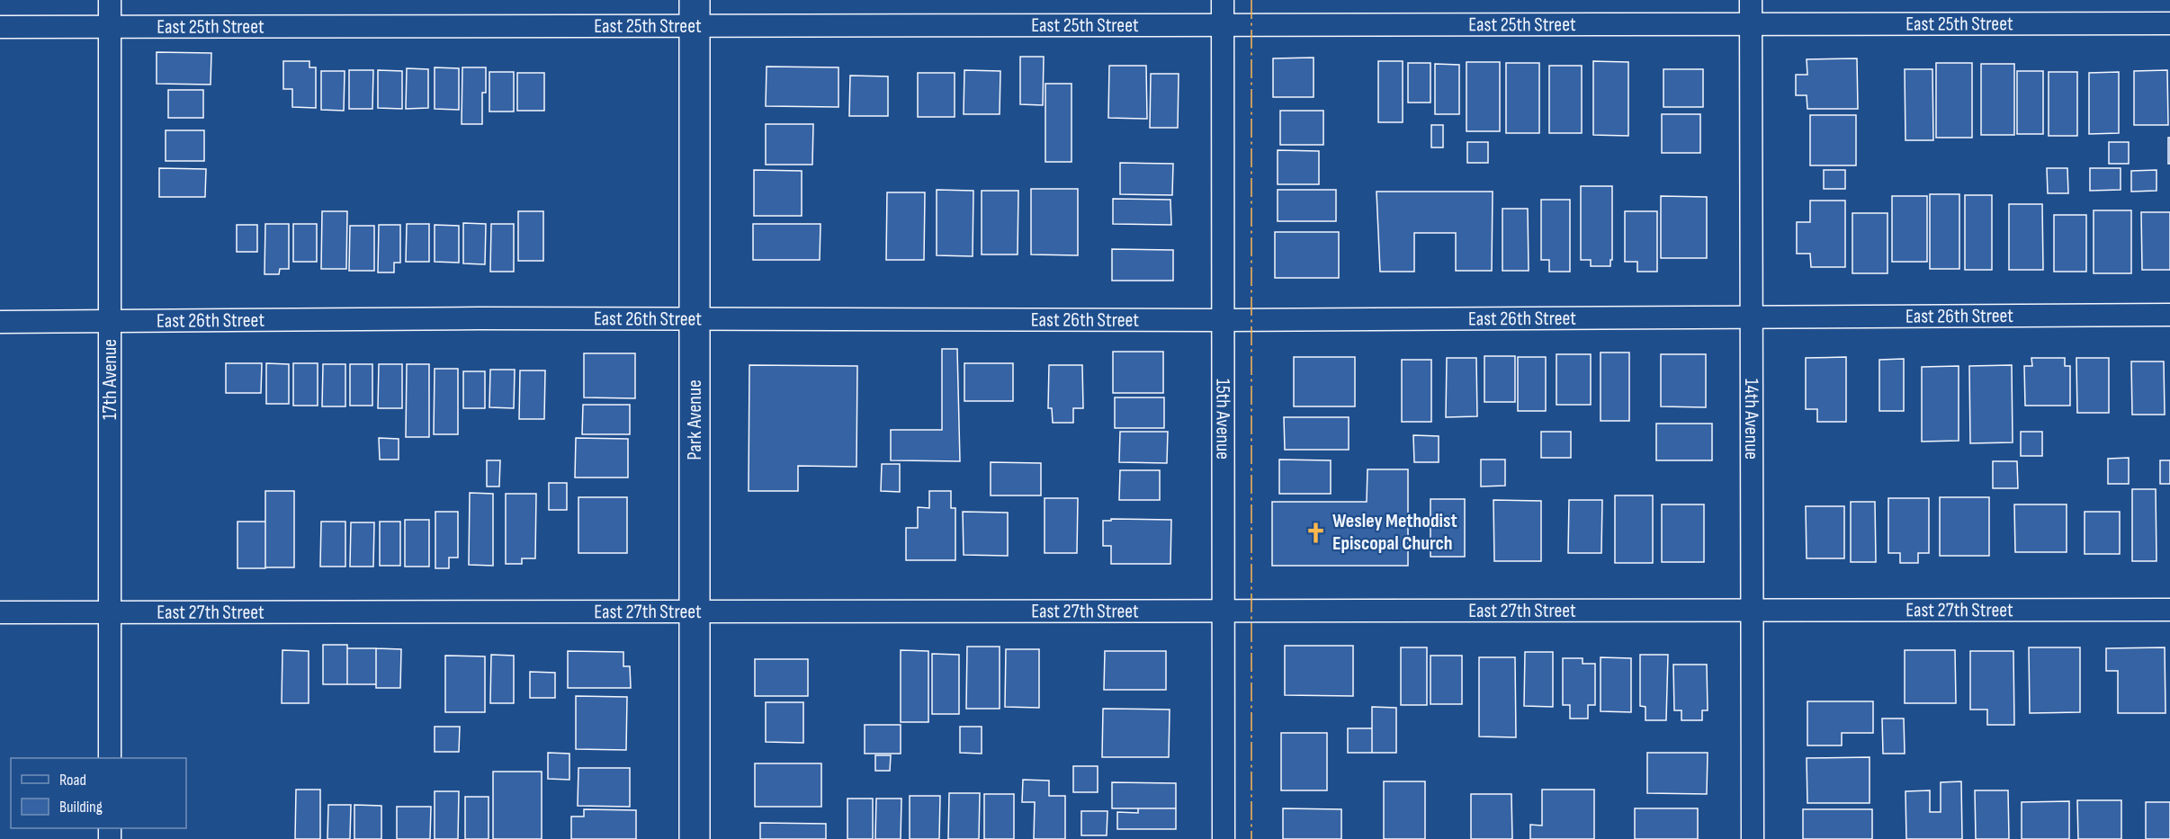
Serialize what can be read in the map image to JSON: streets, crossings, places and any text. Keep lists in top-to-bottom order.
{
  "streets": {
    "street": [
      "East 25th Street",
      "East 26th Street",
      "17th Avenue",
      "15th Avenue",
      "14th Avenue",
      "Park Avenue",
      "East 27th Street"
    ]
  },
  "crossings": [
    ["East 25th Street", "17th Avenue"],
    ["East 25th Street", "15th Avenue"],
    ["East 25th Street", "14th Avenue"],
    ["East 25th Street", "Park Avenue"],
    ["East 26th Street", "17th Avenue"],
    ["East 26th Street", "15th Avenue"],
    ["East 26th Street", "14th Avenue"],
    ["East 26th Street", "Park Avenue"],
    ["17th Avenue", "East 27th Street"],
    ["15th Avenue", "East 27th Street"],
    ["14th Avenue", "East 27th Street"],
    ["Park Avenue", "East 27th Street"]
  ],
  "places": {
    "church": ["Wesley Methodist Episcopal Church"]
  },
  "legend": ["Road", "Building"]
}
